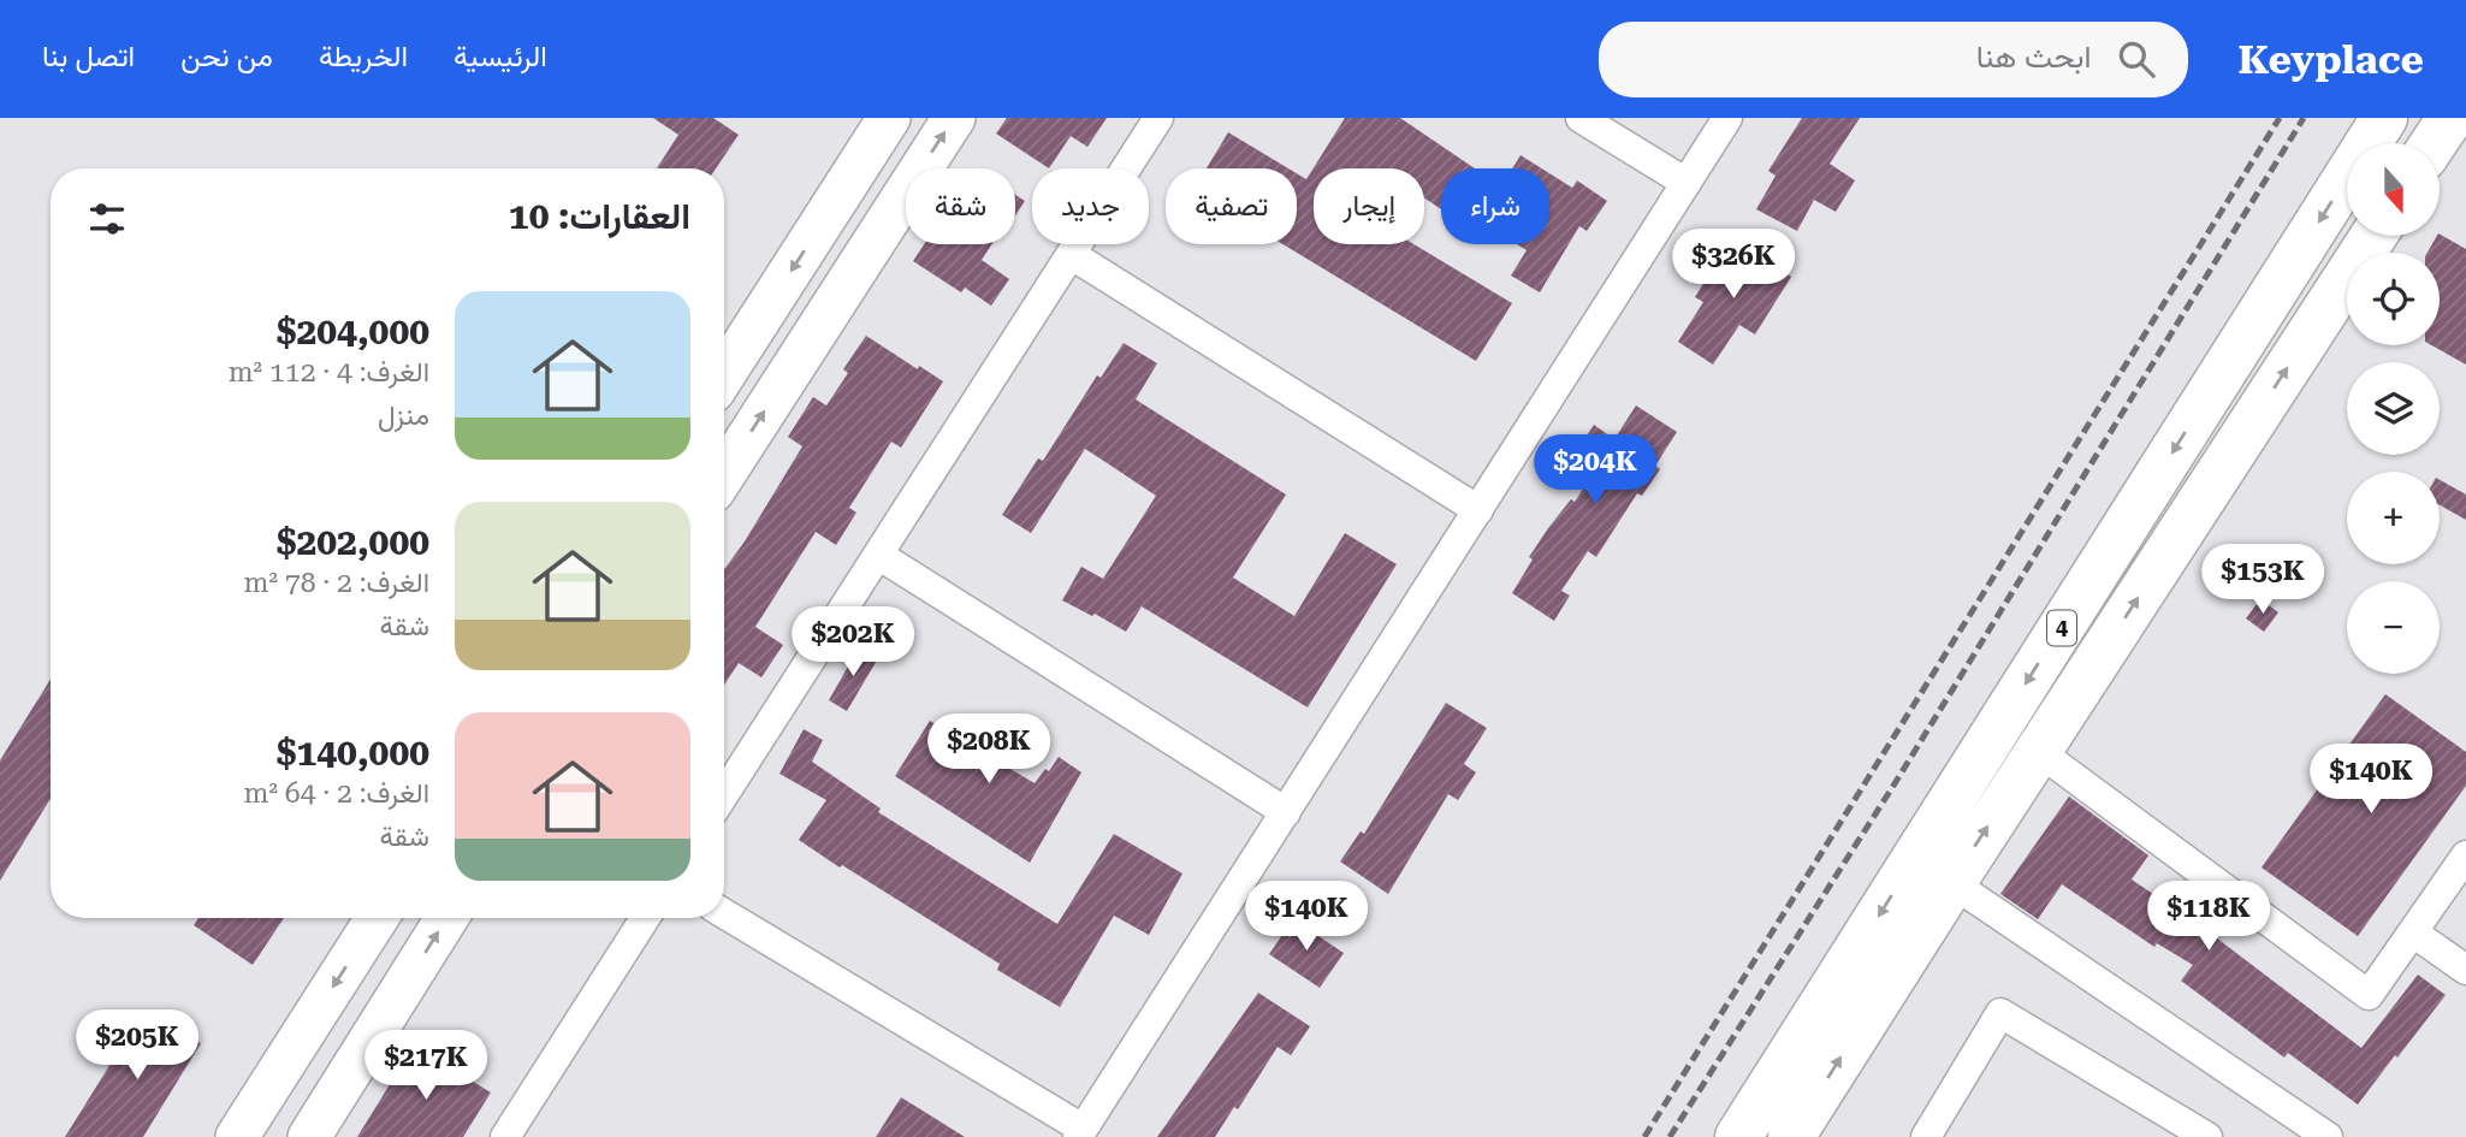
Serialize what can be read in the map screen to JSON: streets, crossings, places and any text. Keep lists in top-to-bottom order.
{
  "streets": {
    "main road": ["4"]
  },
  "north": "bottom",
  "page": {
    "header": "Keyplace",
    "search": "ابحث هنا",
    "nav": [
      "الرئيسية",
      "الخريطة",
      "من نحن",
      "اتصل بنا"
    ],
    "map_buttons": ["+", "−"],
    "chip": [
      "شراء",
      "إيجار",
      "تصفية",
      "جديد",
      "شقة"
    ],
    "heading": "العقارات: 10",
    "price": [
      "$326K",
      "$204K",
      "$153K",
      "$202K",
      "$208K",
      "$140K",
      "$140K",
      "$118K",
      "$205K",
      "$217K"
    ],
    "list": [
      {
        "name": "$204,000",
        "note": "الغرف: 4 · 112 m² · منزل"
      },
      {
        "name": "$202,000",
        "note": "الغرف: 2 · 78 m² · شقة"
      },
      {
        "name": "$140,000",
        "note": "الغرف: 2 · 64 m² · شقة"
      }
    ]
  }
}
